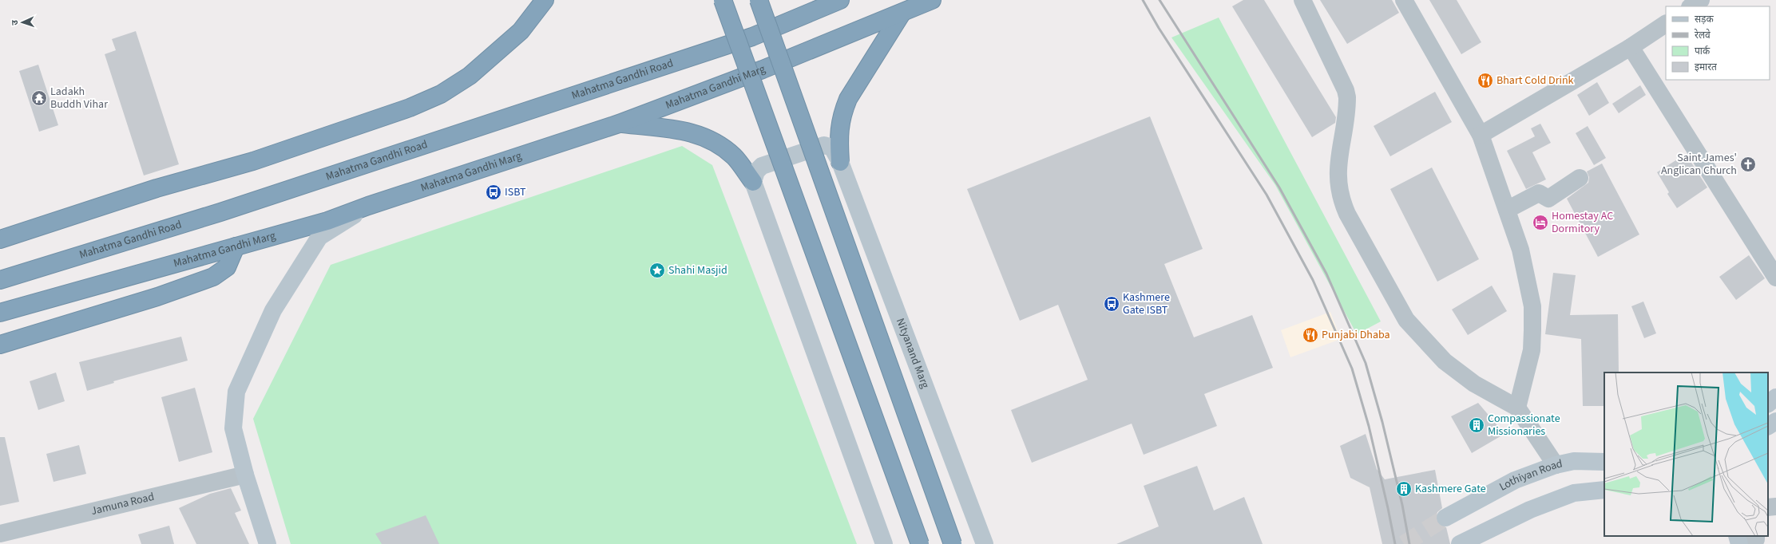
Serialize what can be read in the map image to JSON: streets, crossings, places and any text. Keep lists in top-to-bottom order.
{
  "streets": {
    "highway": ["Mahatma Gandhi Road", "Mahatma Gandhi Marg"],
    "main road": ["Nityanand Marg", "Lothiyan Road"],
    "street": ["Jamuna Road"]
  },
  "places": {
    "restaurant": ["Bhart Cold Drink", "Punjabi Dhaba"],
    "temple": ["Ladakh Buddh Vihar"],
    "church": ["Saint James' Anglican Church"],
    "bus stop": ["ISBT", "Kashmere Gate ISBT"],
    "hotel": ["Homestay AC Dormitory"],
    "place": ["Shahi Masjid"],
    "building": ["Compassionate Missionaries", "Kashmere Gate"]
  },
  "legend": [
    "सड़क",
    "रेलवे",
    "पार्क",
    "इमारत"
  ],
  "north": "left"
}
